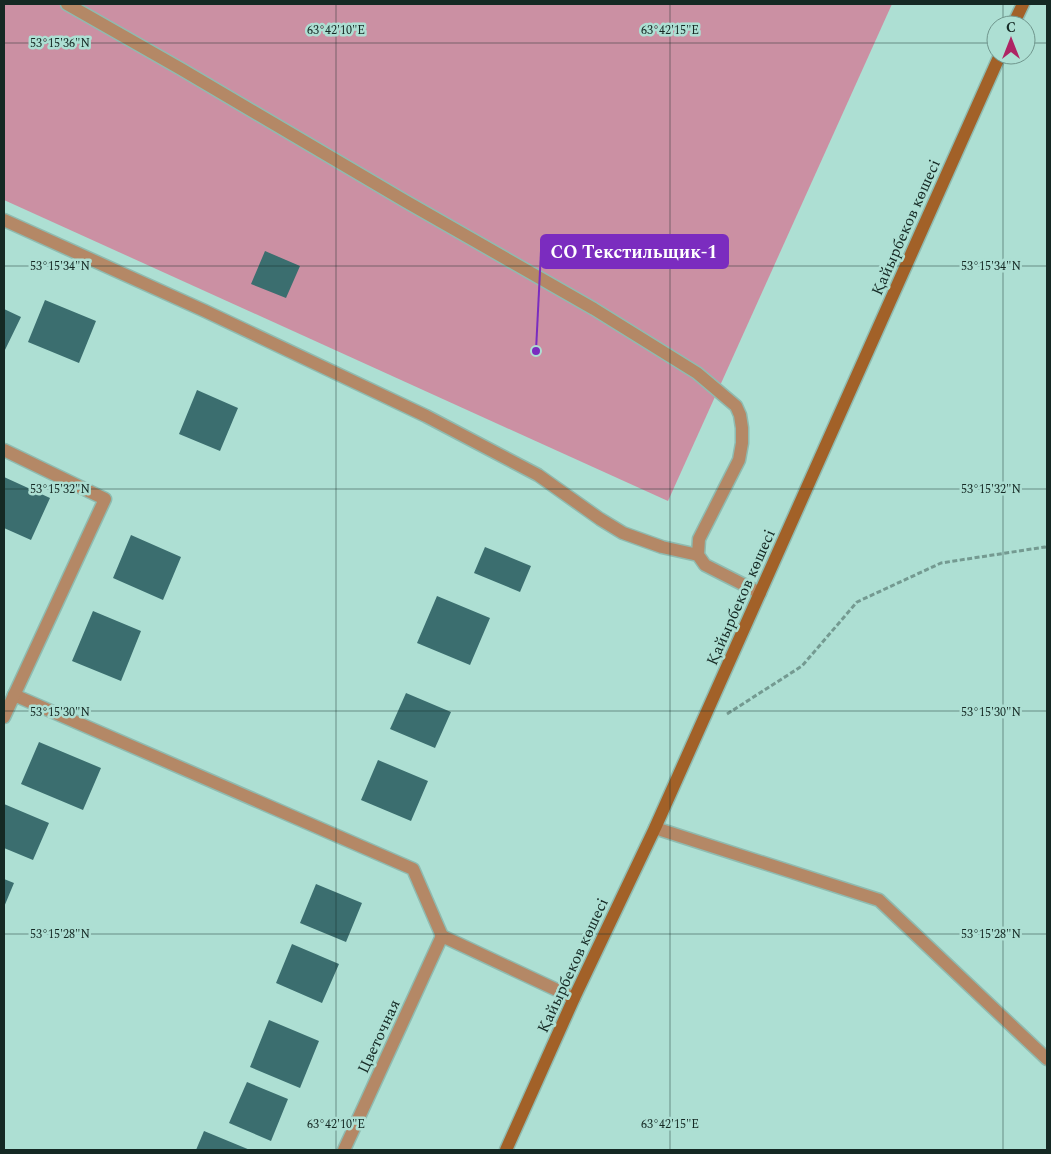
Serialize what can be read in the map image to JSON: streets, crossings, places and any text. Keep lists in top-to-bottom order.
{
  "streets": {
    "main road": ["Қайырбеков көшесі"],
    "street": ["Цветочная"]
  },
  "places": ["СО Текстильщик-1"],
  "north": "top",
  "coordinates": [
    "63°42'10\"E",
    "63°42'15\"E",
    "53°15'36\"N",
    "53°15'34\"N",
    "53°15'32\"N",
    "53°15'30\"N",
    "53°15'28\"N"
  ]
}
